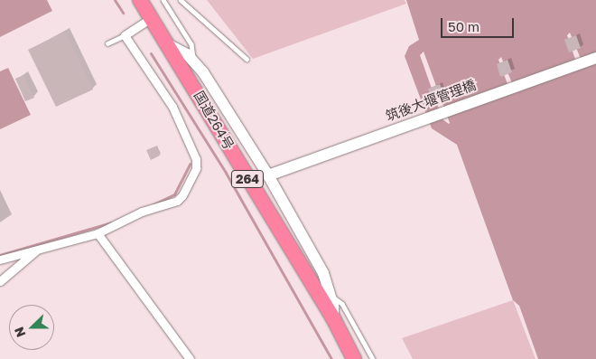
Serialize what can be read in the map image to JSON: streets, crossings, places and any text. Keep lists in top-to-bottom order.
{
  "streets": {
    "highway": ["国道264号", "264"],
    "street": ["筑後大堰管理橋"]
  },
  "scale_bar": "50 m",
  "north": "left"
}
